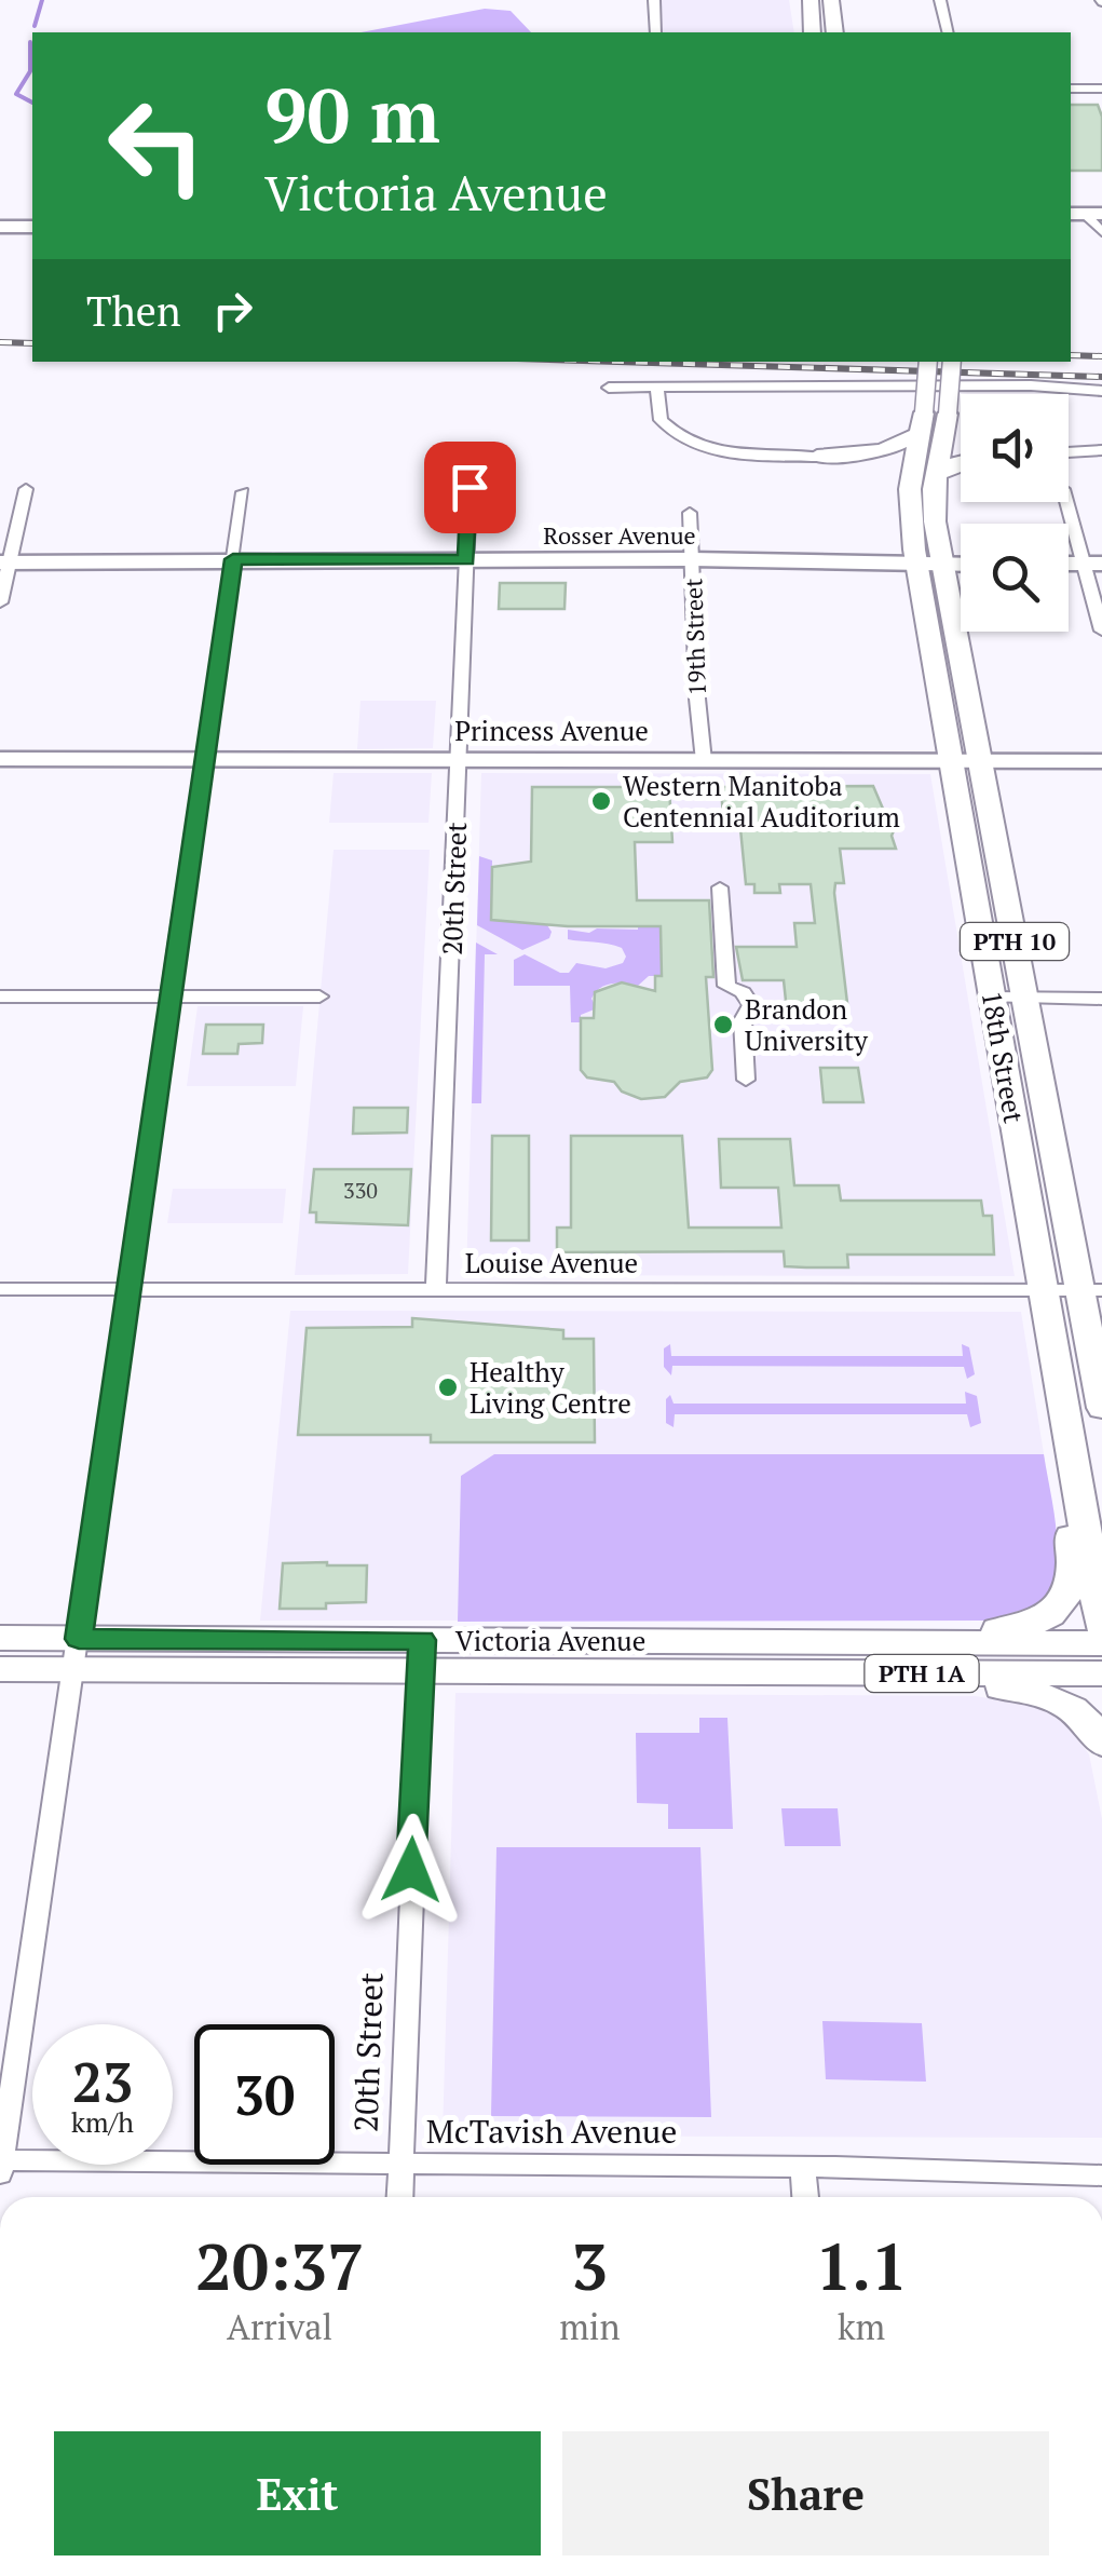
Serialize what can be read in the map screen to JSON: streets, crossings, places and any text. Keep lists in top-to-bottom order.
{
  "streets": {
    "main road": [
      "PTH 10",
      "18th Street",
      "Victoria Avenue",
      "PTH 1A"
    ],
    "street": [
      "Rosser Avenue",
      "19th Street",
      "Princess Avenue",
      "20th Street",
      "Louise Avenue",
      "McTavish Avenue"
    ]
  },
  "crossings": [
    ["Rosser Avenue", "19th Street"],
    ["Rosser Avenue", "20th Street"],
    ["Rosser Avenue", "18th Street"],
    ["19th Street", "Princess Avenue"],
    ["Princess Avenue", "20th Street"],
    ["Princess Avenue", "18th Street"],
    ["20th Street", "Louise Avenue"],
    ["20th Street", "Victoria Avenue"],
    ["20th Street", "McTavish Avenue"],
    ["18th Street", "Louise Avenue"]
  ],
  "places": ["Western Manitoba Centennial Auditorium", "Brandon University", "Healthy Living Centre"],
  "house_numbers": ["330"],
  "page": {
    "turn": ["90 m", "Victoria Avenue"],
    "then": "Then",
    "speed": "23 km/h",
    "limit": "30",
    "eta": [
      "20:37",
      "Arrival",
      "3",
      "min",
      "1.1",
      "km"
    ],
    "buttons": ["Exit", "Share"]
  }
}
